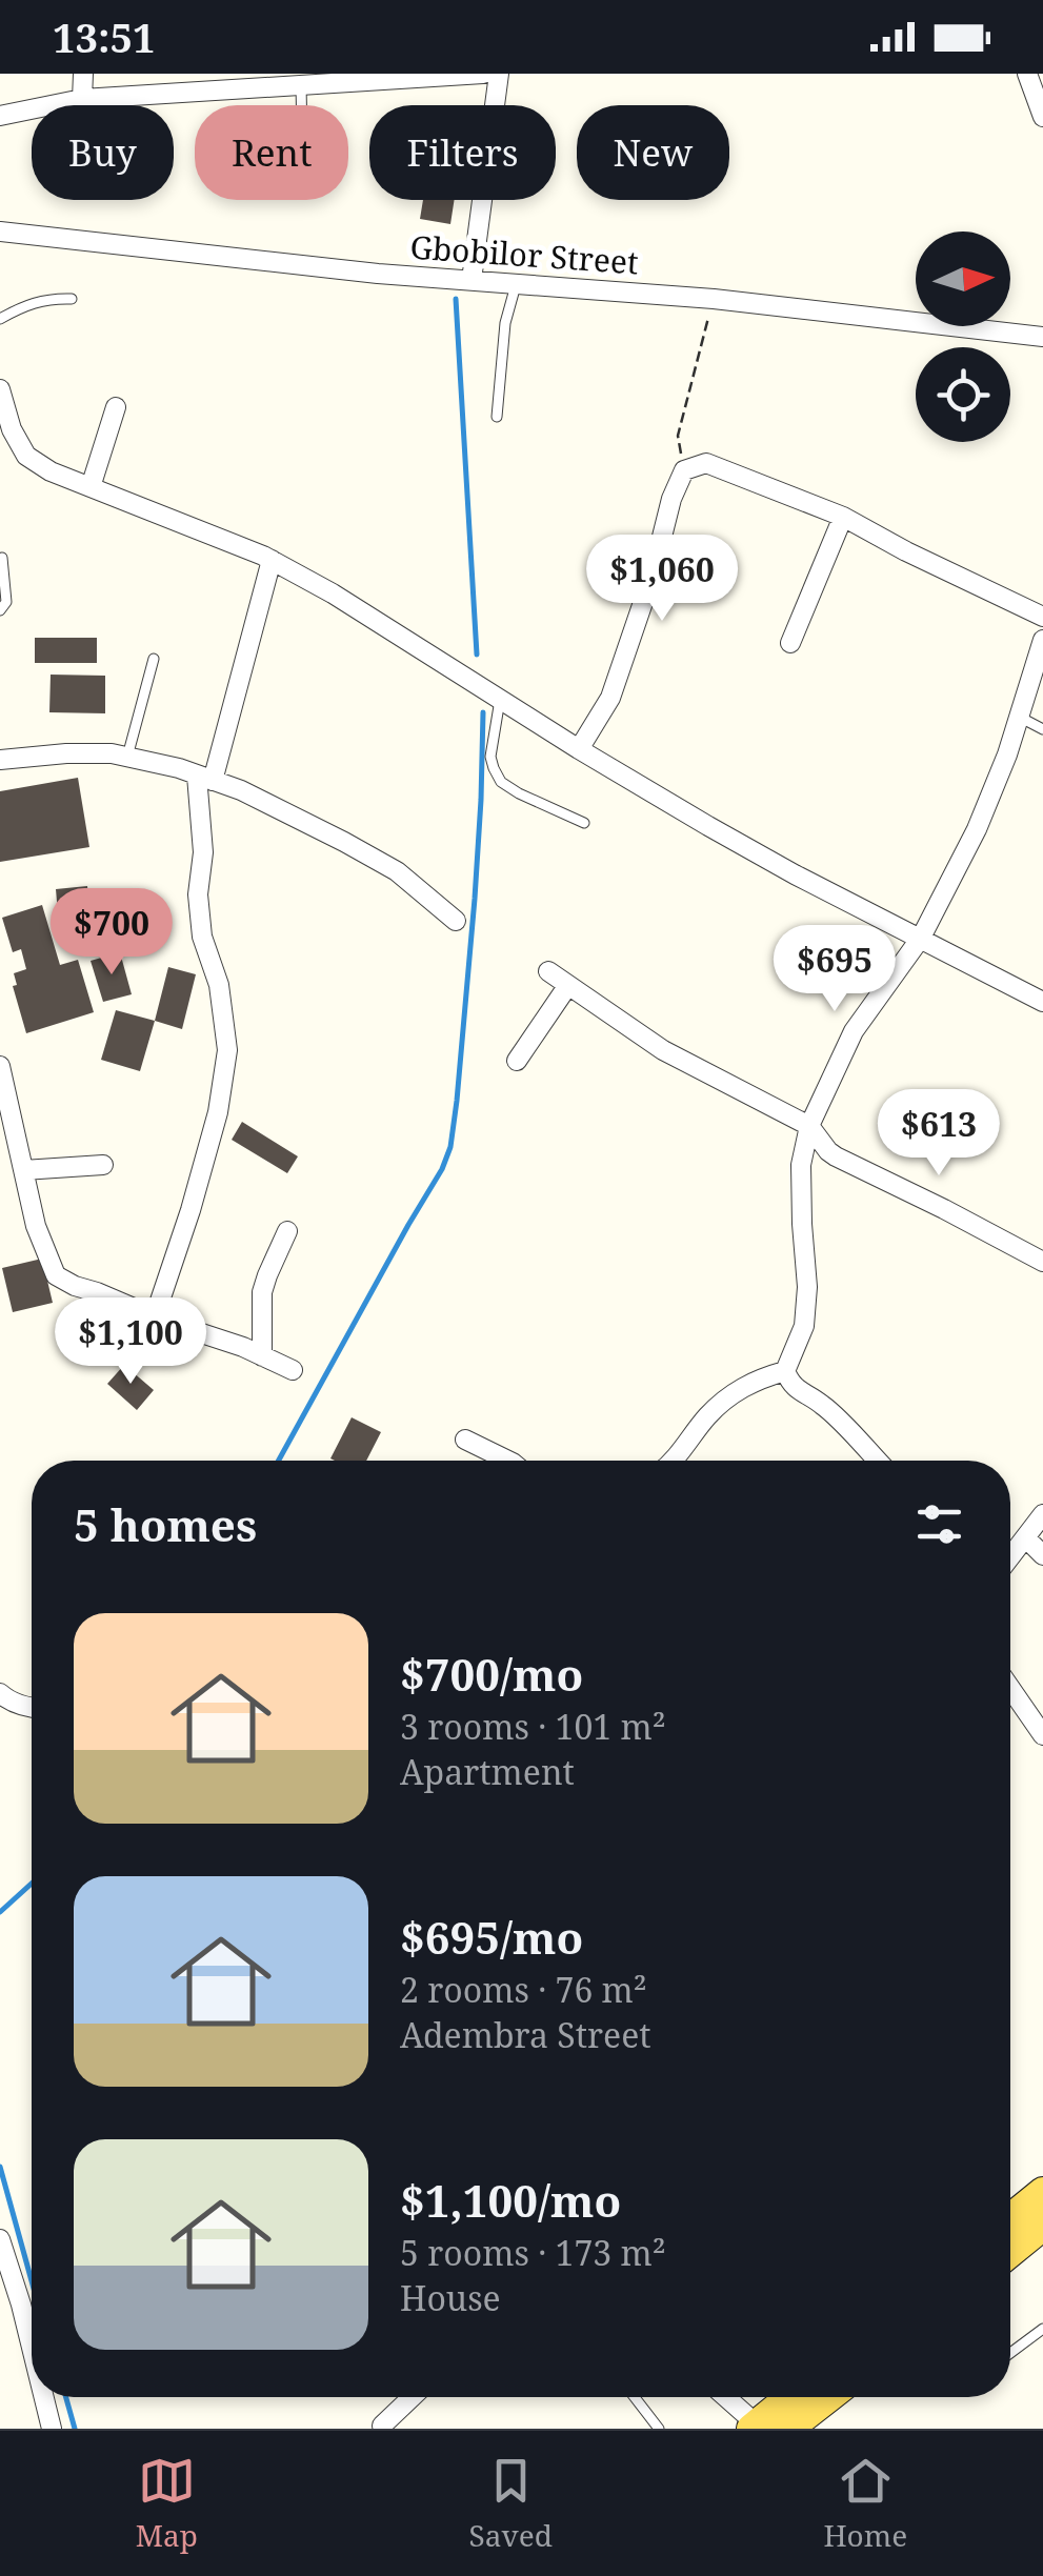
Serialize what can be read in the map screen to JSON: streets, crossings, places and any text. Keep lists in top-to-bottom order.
{
  "streets": {
    "street": ["Gbobilor Street"]
  },
  "north": "right",
  "page": {
    "status": "13:51",
    "chip": [
      "Buy",
      "Rent",
      "Filters",
      "New"
    ],
    "price": [
      "$1,060",
      "$700",
      "$695",
      "$613",
      "$1,100"
    ],
    "heading": "5 homes",
    "list": [
      {
        "name": "$700/mo",
        "note": "3 rooms · 101 m² · Apartment"
      },
      {
        "name": "$695/mo",
        "note": "2 rooms · 76 m² · Adembra Street"
      },
      {
        "name": "$1,100/mo",
        "note": "5 rooms · 173 m² · House"
      }
    ],
    "tabs": ["Map", "Saved", "Home"]
  }
}
